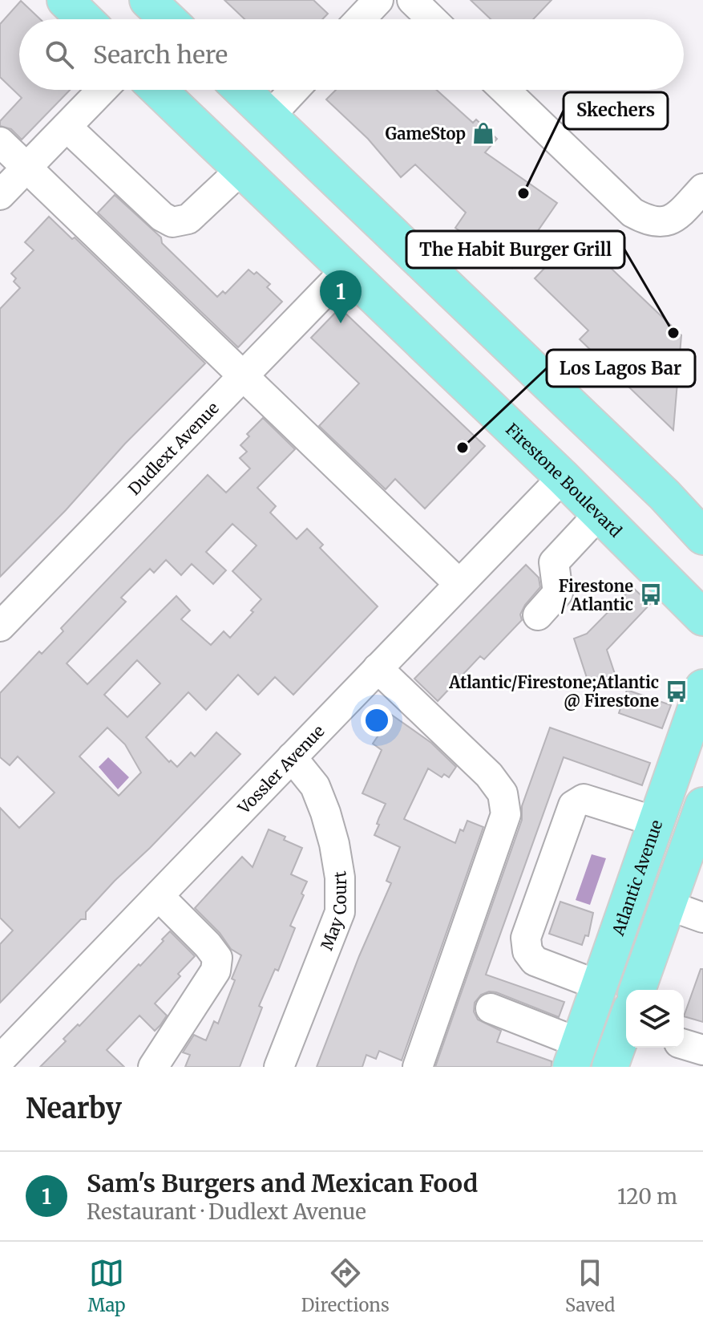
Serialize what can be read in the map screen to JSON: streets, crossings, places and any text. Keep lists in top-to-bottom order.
{
  "streets": {
    "main road": ["Firestone Boulevard", "Atlantic Avenue"],
    "street": ["Dudlext Avenue", "Vossler Avenue", "May Court"]
  },
  "crossings": [
    ["Dudlext Avenue", "Firestone Boulevard"],
    ["Firestone Boulevard", "Vossler Avenue"],
    ["Vossler Avenue", "May Court"]
  ],
  "places": {
    "shop": ["GameStop"],
    "other": ["Skechers", "The Habit Burger Grill", "Los Lagos Bar"],
    "bus stop": ["Firestone / Atlantic", "Atlantic/Firestone;Atlantic @ Firestone"]
  },
  "page": {
    "search": "Search here",
    "pins": "1",
    "heading": "Nearby",
    "list": [
      {
        "mark": "1",
        "name": "Sam's Burgers and Mexican Food",
        "note": "Restaurant · Dudlext Avenue",
        "value": "120 m"
      }
    ],
    "nav": ["Map", "Directions", "Saved"]
  }
}
